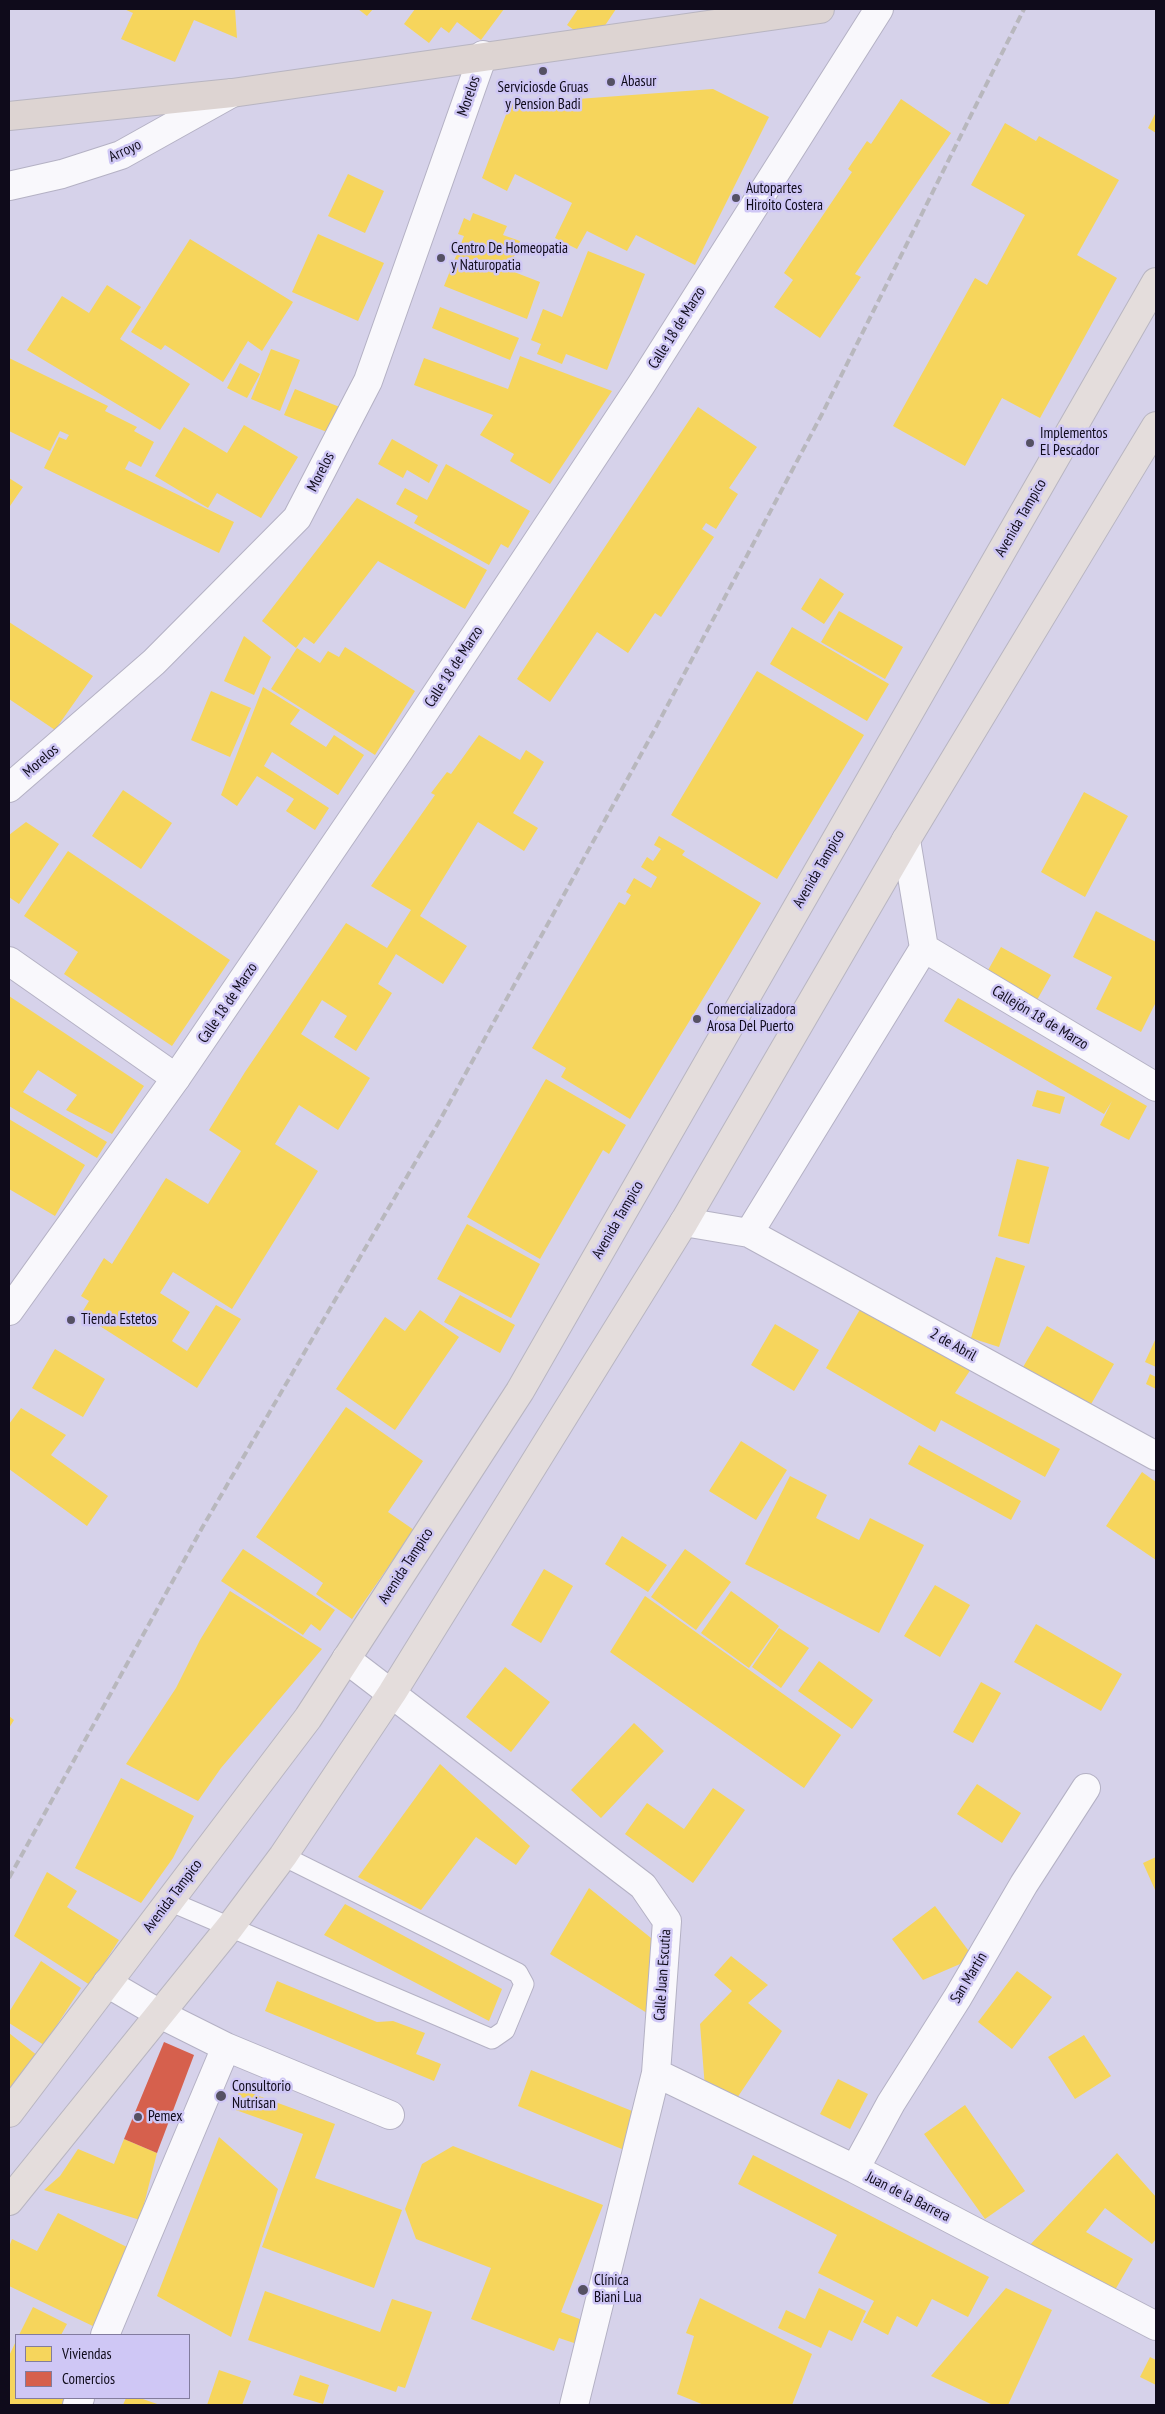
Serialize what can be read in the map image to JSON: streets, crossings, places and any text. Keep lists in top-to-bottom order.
{
  "streets": {
    "main road": ["Avenida Tampico"],
    "street": [
      "Morelos",
      "Arroyo",
      "Calle 18 de Marzo",
      "Callejón 18 de Marzo",
      "2 de Abril",
      "Calle Juan Escutia",
      "San Martín",
      "Juan de la Barrera"
    ]
  },
  "crossings": [
    ["Avenida Tampico", "Calle Juan Escutia"],
    ["Calle Juan Escutia", "Juan de la Barrera"],
    ["San Martín", "Juan de la Barrera"]
  ],
  "places": [
    "Serviciosde Gruas y Pension Badi",
    "Abasur",
    "Autopartes Hiroito Costera",
    "Centro De Homeopatia y Naturopatia",
    "Implementos El Pescador",
    "Comercializadora Arosa Del Puerto",
    "Tienda Estetos",
    "Consultorio Nutrisan",
    "Pemex",
    "Clínica Biani Lua"
  ],
  "legend": ["Viviendas", "Comercios"]
}
